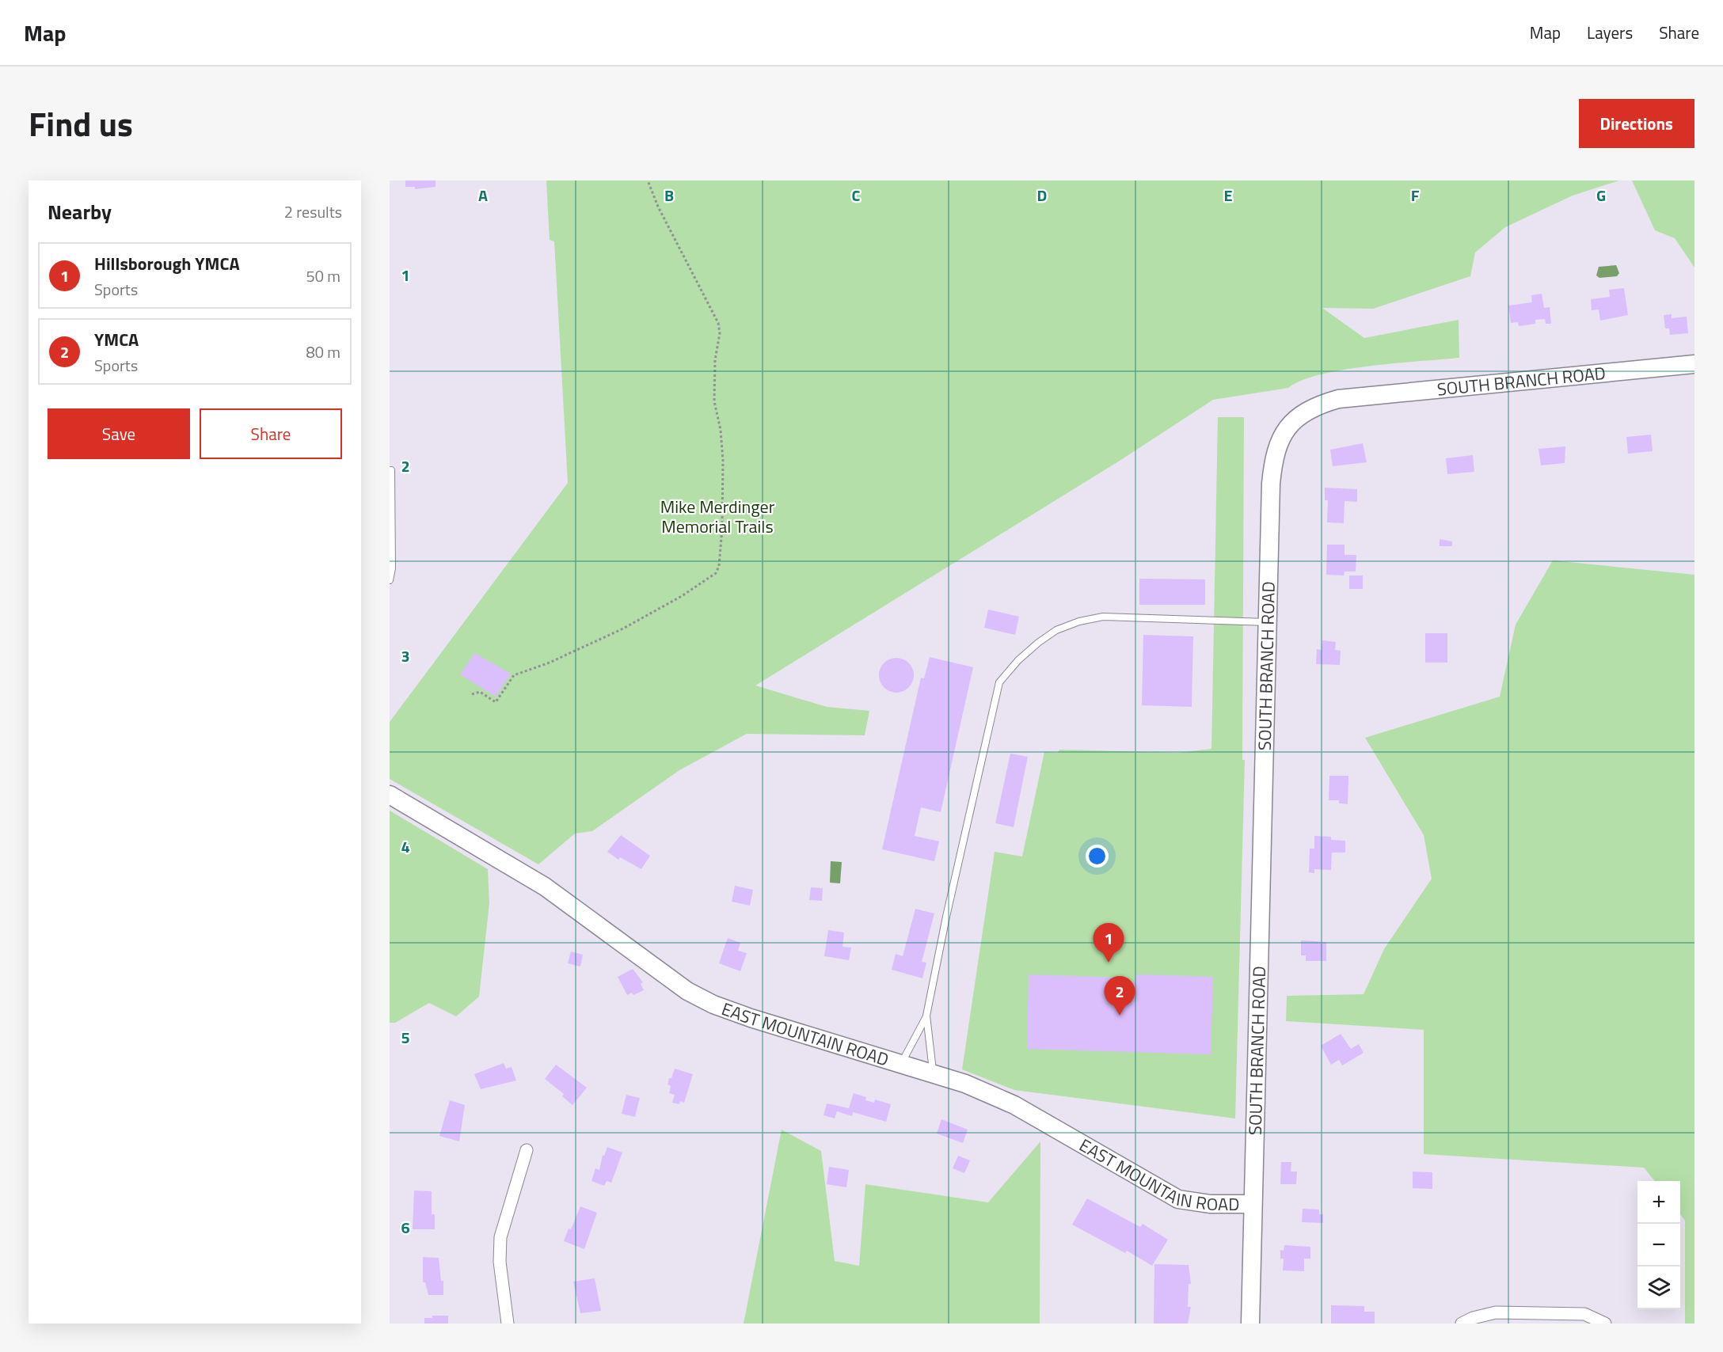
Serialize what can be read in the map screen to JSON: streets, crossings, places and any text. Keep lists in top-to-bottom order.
{
  "streets": {
    "street": ["SOUTH BRANCH ROAD", "EAST MOUNTAIN ROAD"]
  },
  "crossings": [
    ["SOUTH BRANCH ROAD", "EAST MOUNTAIN ROAD"]
  ],
  "parks": ["Mike Merdinger Memorial Trails"],
  "page": {
    "header": "Map",
    "nav": ["Map", "Layers", "Share"],
    "title": "Find us",
    "buttons": [
      "Directions",
      ["Save", "Share"]
    ],
    "heading": ["Nearby", "2 results"],
    "list": [
      {
        "mark": "1",
        "name": "Hillsborough YMCA",
        "note": "Sports",
        "value": "50 m"
      },
      {
        "mark": "2",
        "name": "YMCA",
        "note": "Sports",
        "value": "80 m"
      }
    ],
    "pins": ["1", "2"],
    "map_buttons": ["+", "−"]
  },
  "grid": {
    "columns": [
      "A",
      "B",
      "C",
      "D",
      "E",
      "F",
      "G"
    ],
    "rows": [
      "1",
      "2",
      "3",
      "4",
      "5",
      "6"
    ]
  }
}
